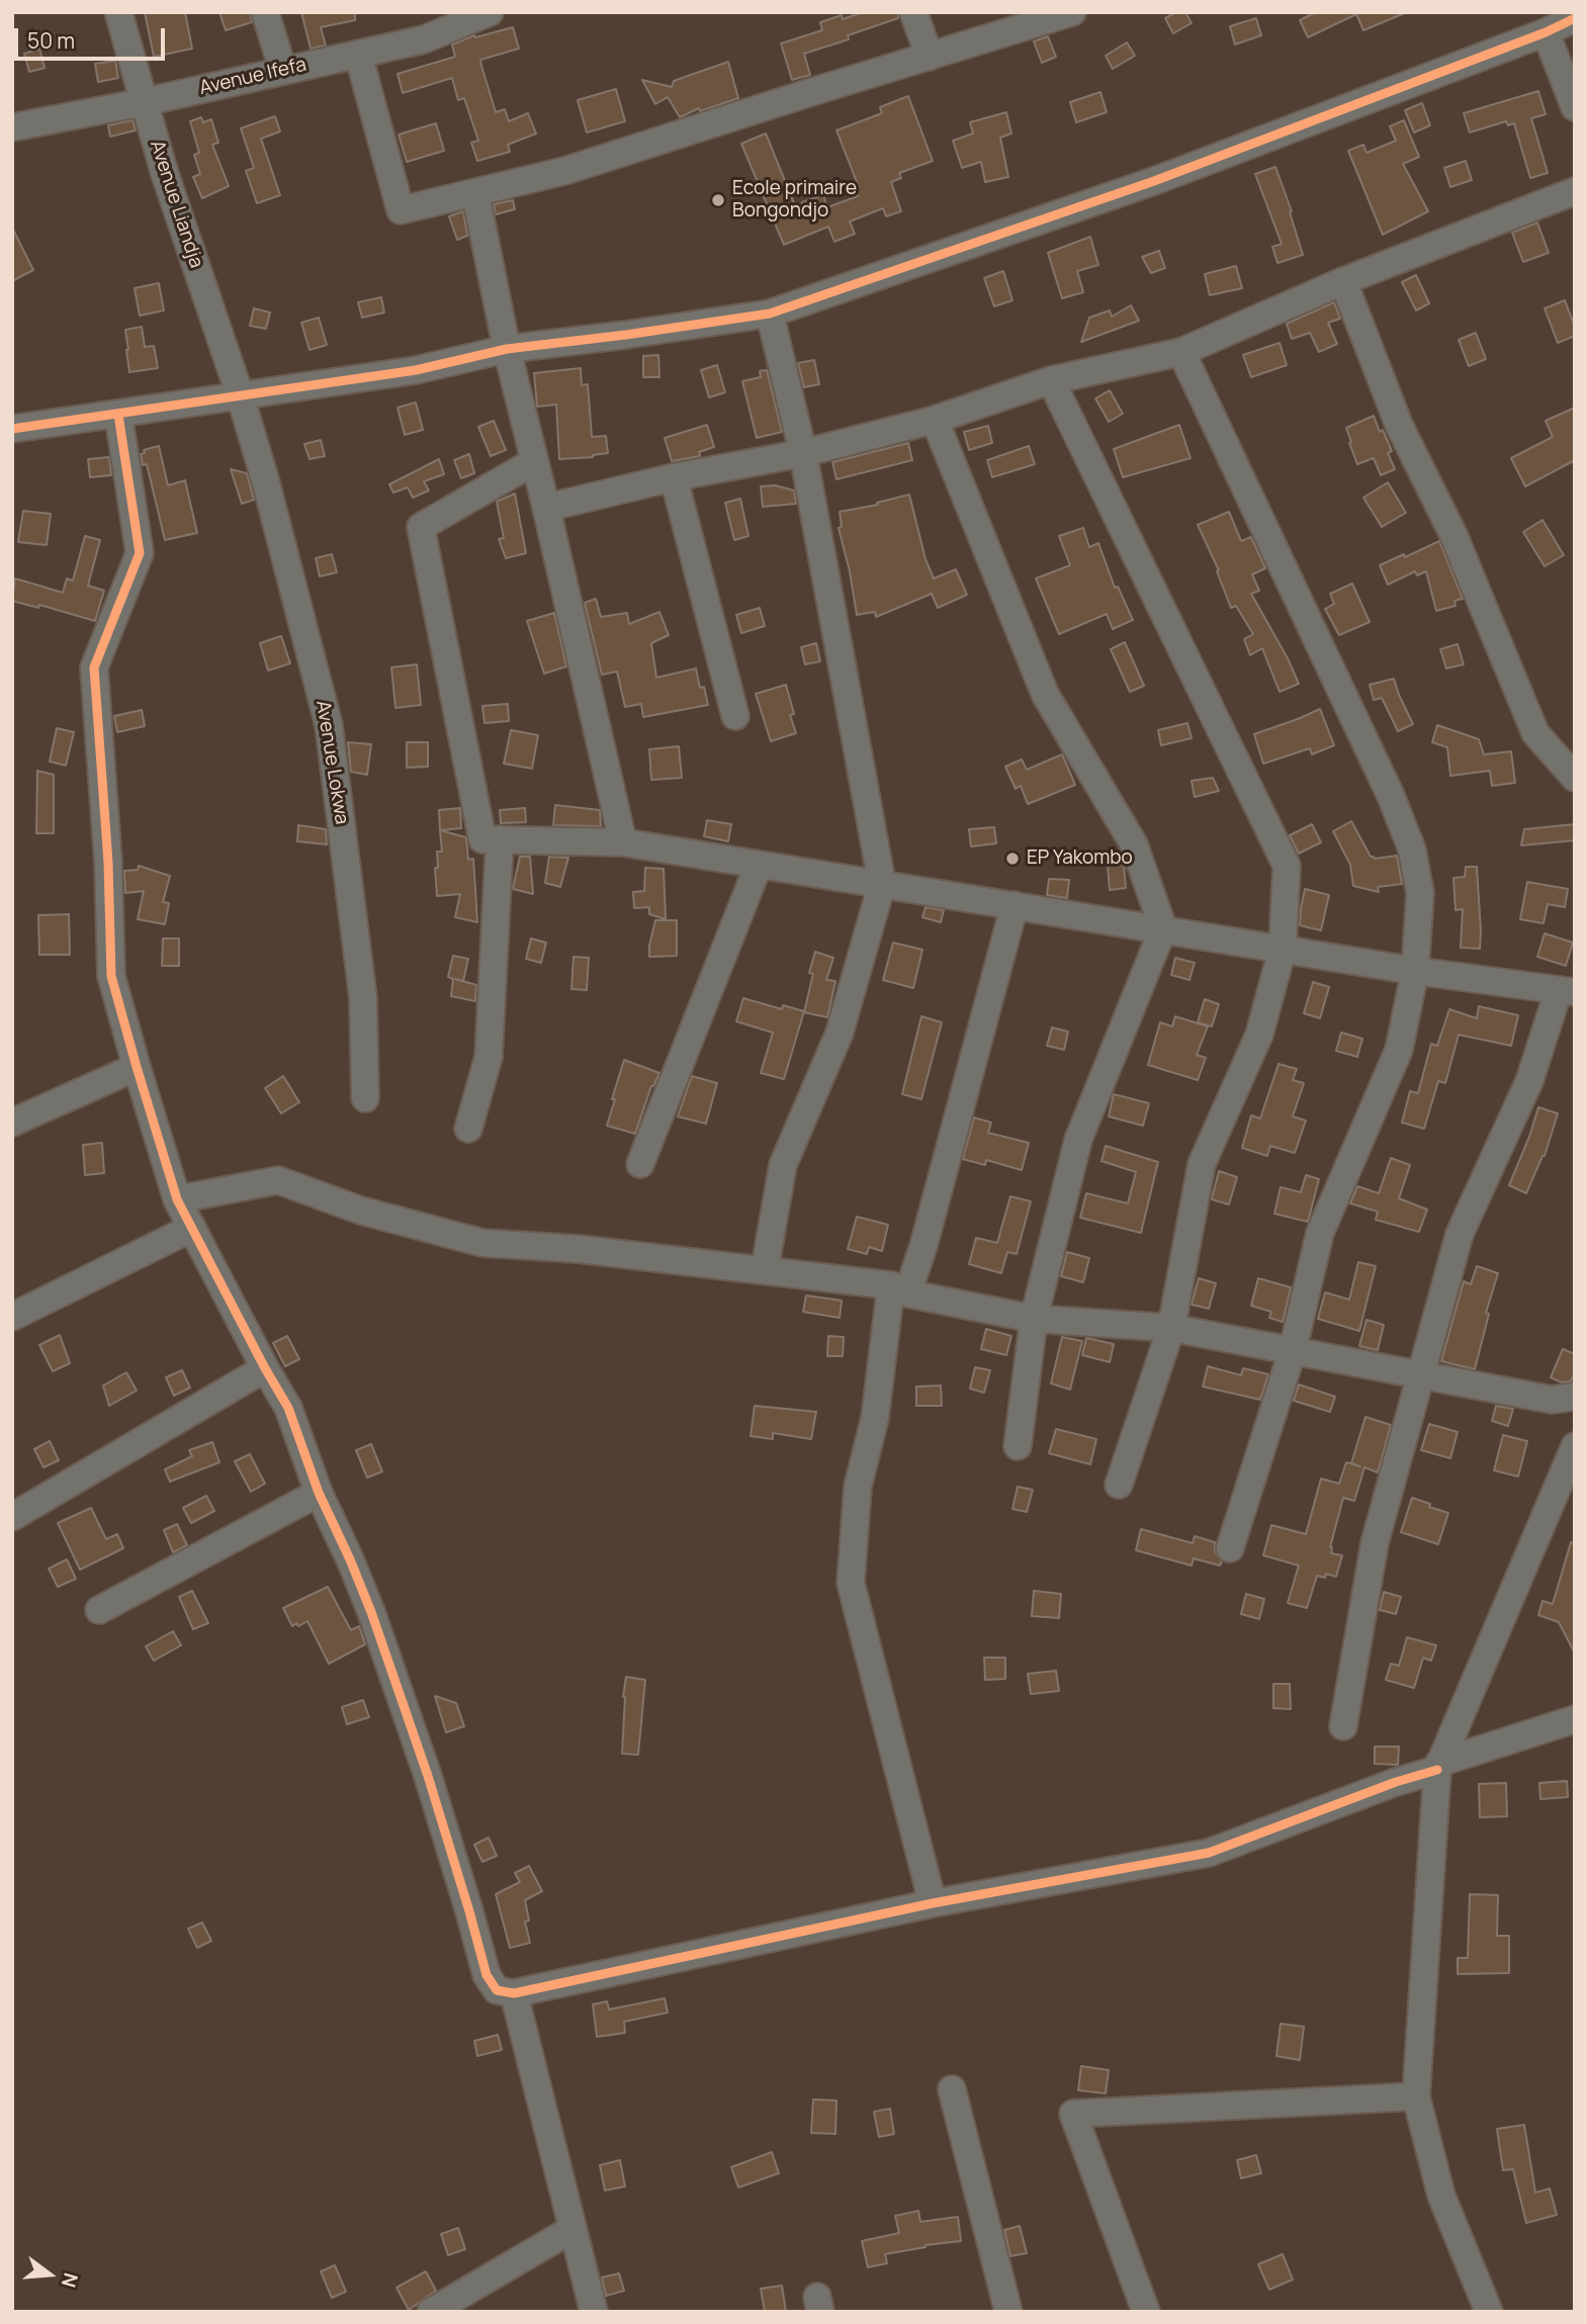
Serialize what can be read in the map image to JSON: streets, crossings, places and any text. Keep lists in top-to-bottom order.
{
  "streets": {
    "street": ["Avenue Ifefa", "Avenue Liandja", "Avenue Lokwa"]
  },
  "crossings": [
    ["Avenue Ifefa", "Avenue Liandja"],
    ["Avenue Liandja", "Avenue Lokwa"]
  ],
  "places": ["Ecole primaire Bongondjo", "EP Yakombo"],
  "scale_bar": "50 m",
  "north": "right"
}
